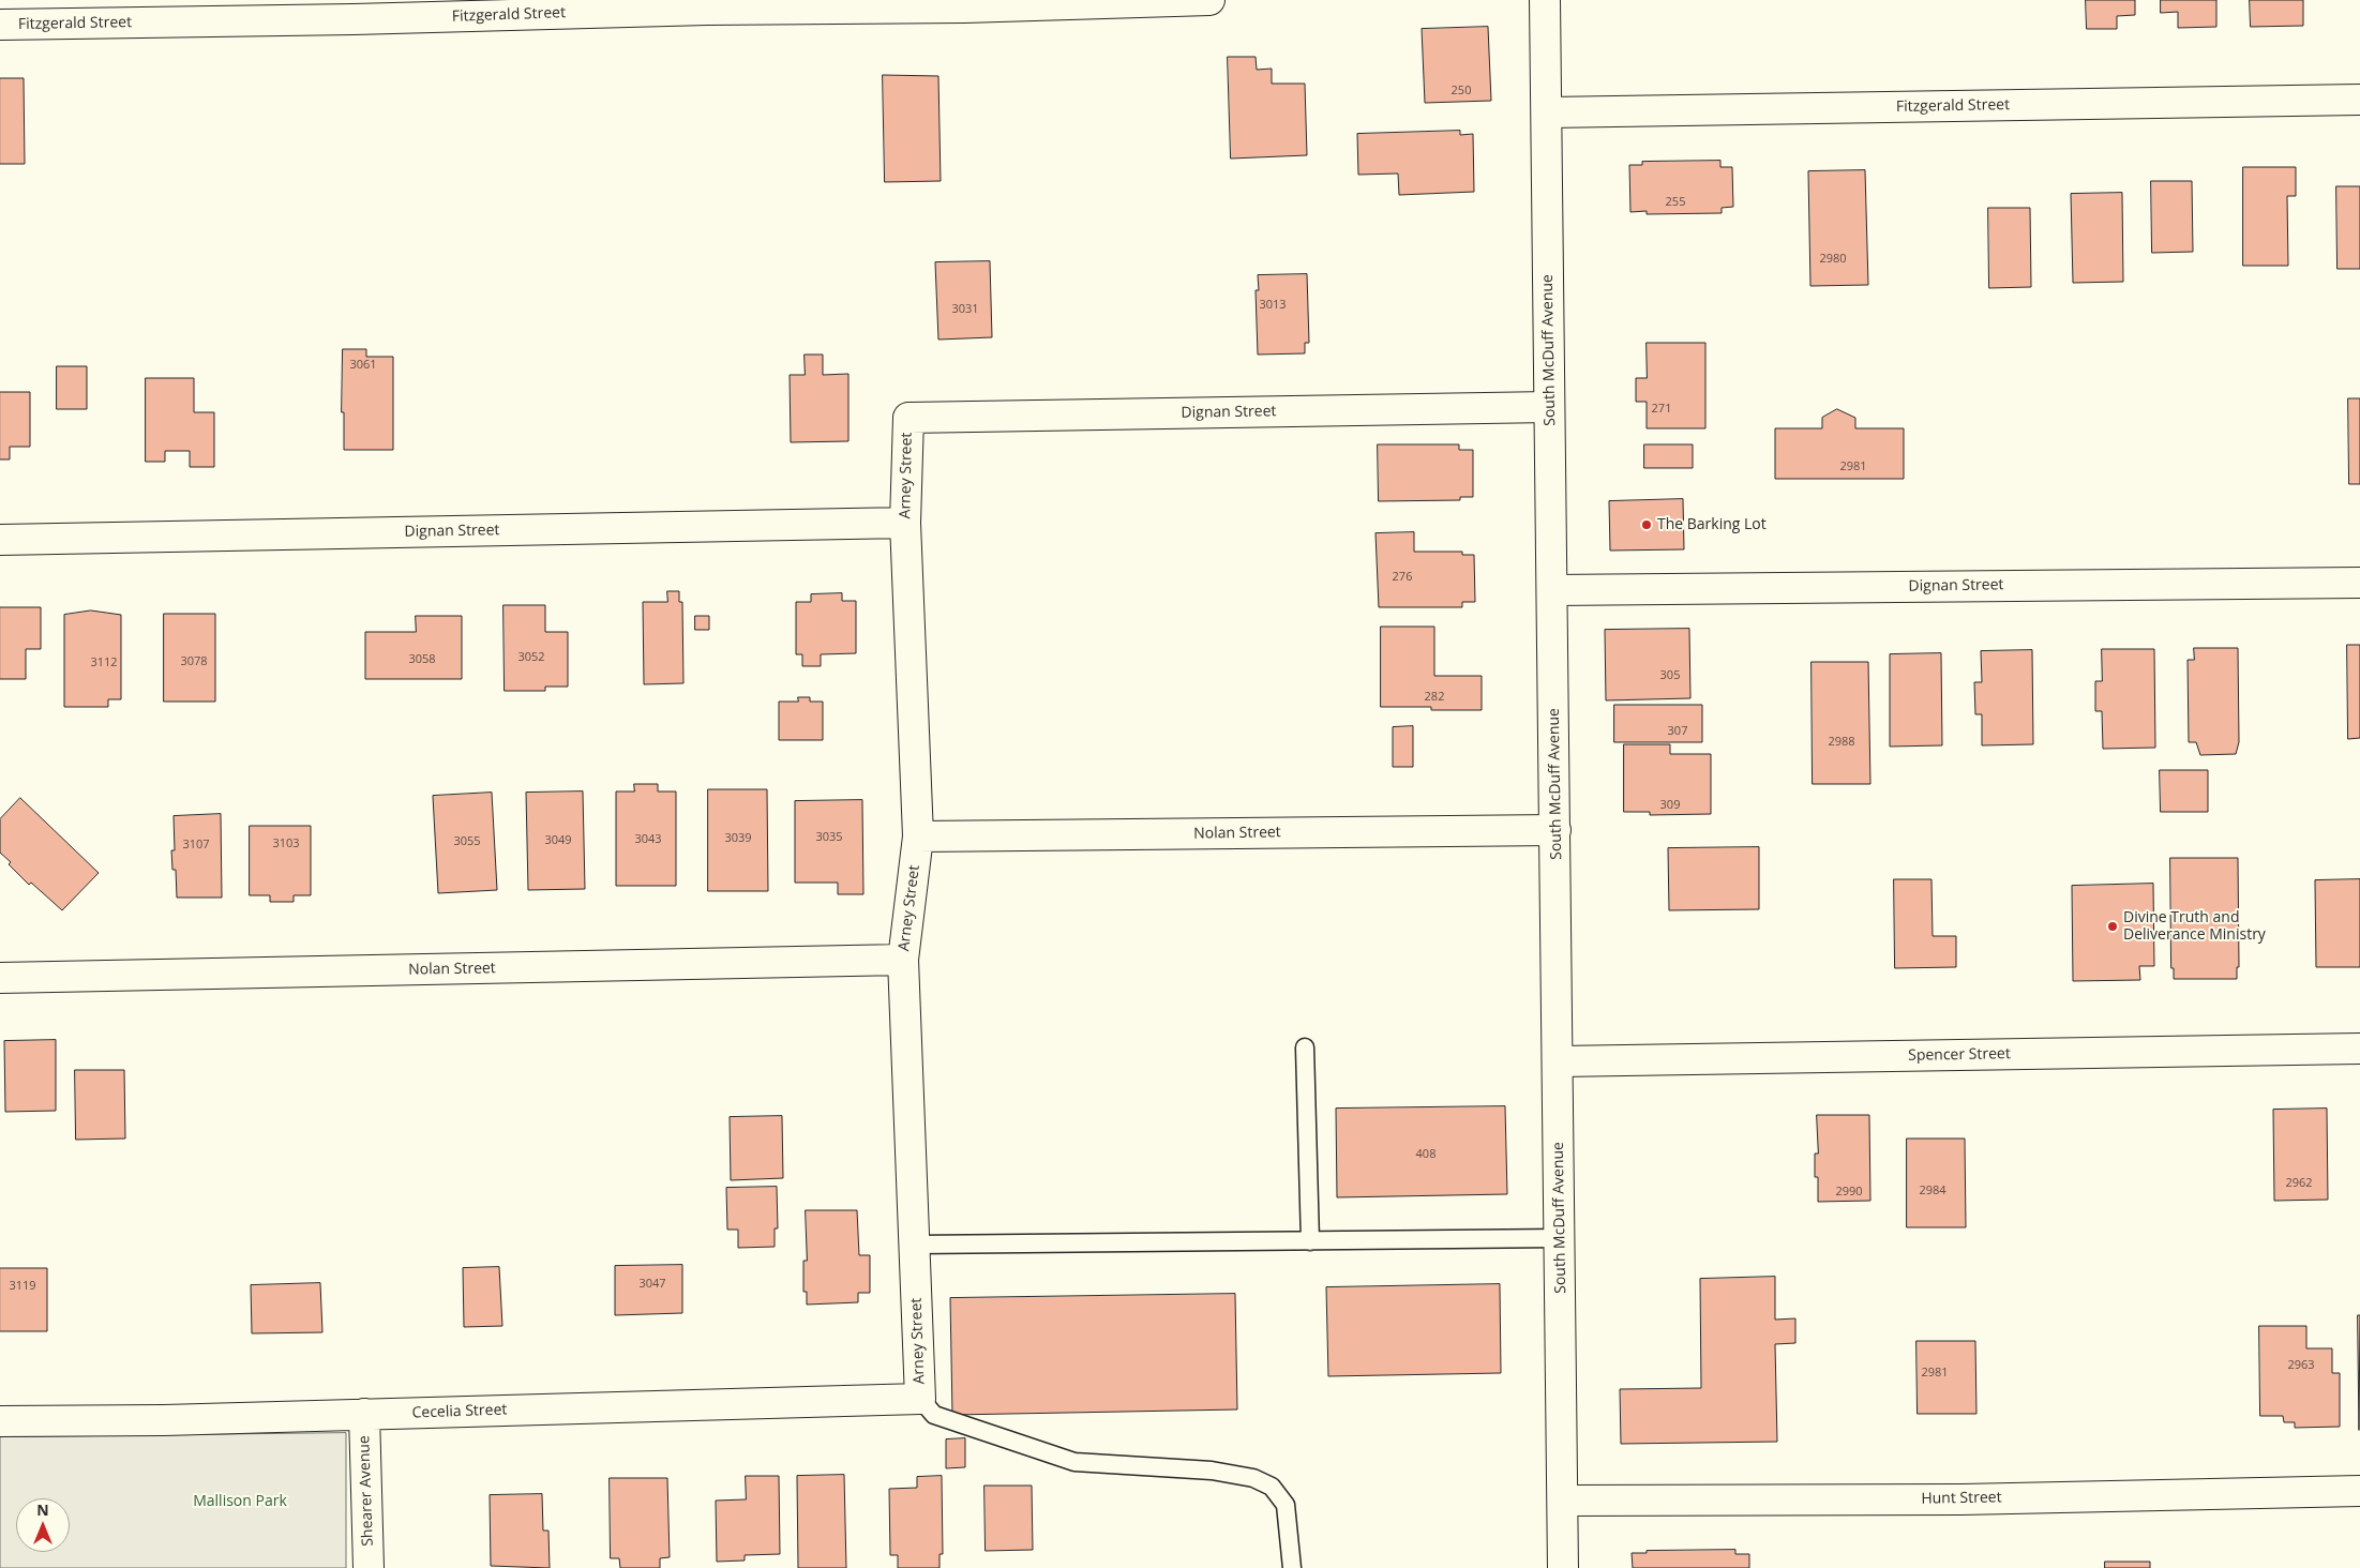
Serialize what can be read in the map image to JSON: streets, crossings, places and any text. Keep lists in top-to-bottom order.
{
  "streets": {
    "street": [
      "Fitzgerald Street",
      "South McDuff Avenue",
      "Dignan Street",
      "Arney Street",
      "Nolan Street",
      "Spencer Street",
      "Cecelia Street",
      "Shearer Avenue",
      "Hunt Street"
    ]
  },
  "crossings": [
    ["Fitzgerald Street", "South McDuff Avenue"],
    ["South McDuff Avenue", "Dignan Street"],
    ["South McDuff Avenue", "Nolan Street"],
    ["South McDuff Avenue", "Spencer Street"],
    ["South McDuff Avenue", "Hunt Street"],
    ["Dignan Street", "Arney Street"],
    ["Arney Street", "Nolan Street"],
    ["Arney Street", "Cecelia Street"],
    ["Cecelia Street", "Shearer Avenue"]
  ],
  "parks": ["Mallison Park"],
  "places": ["The Barking Lot", "Divine Truth and Deliverance Ministry"],
  "house_numbers": [
    "250",
    "255",
    "2980",
    "3013",
    "3031",
    "3061",
    "271",
    "2981",
    "276",
    "3052",
    "3058",
    "3078",
    "3112",
    "305",
    "282",
    "307",
    "2988",
    "309",
    "3035",
    "3039",
    "3043",
    "3049",
    "3055",
    "3103",
    "3107",
    "408",
    "2962",
    "2984",
    "2990",
    "3047",
    "3119",
    "2963",
    "2981"
  ],
  "north": "top"
}
